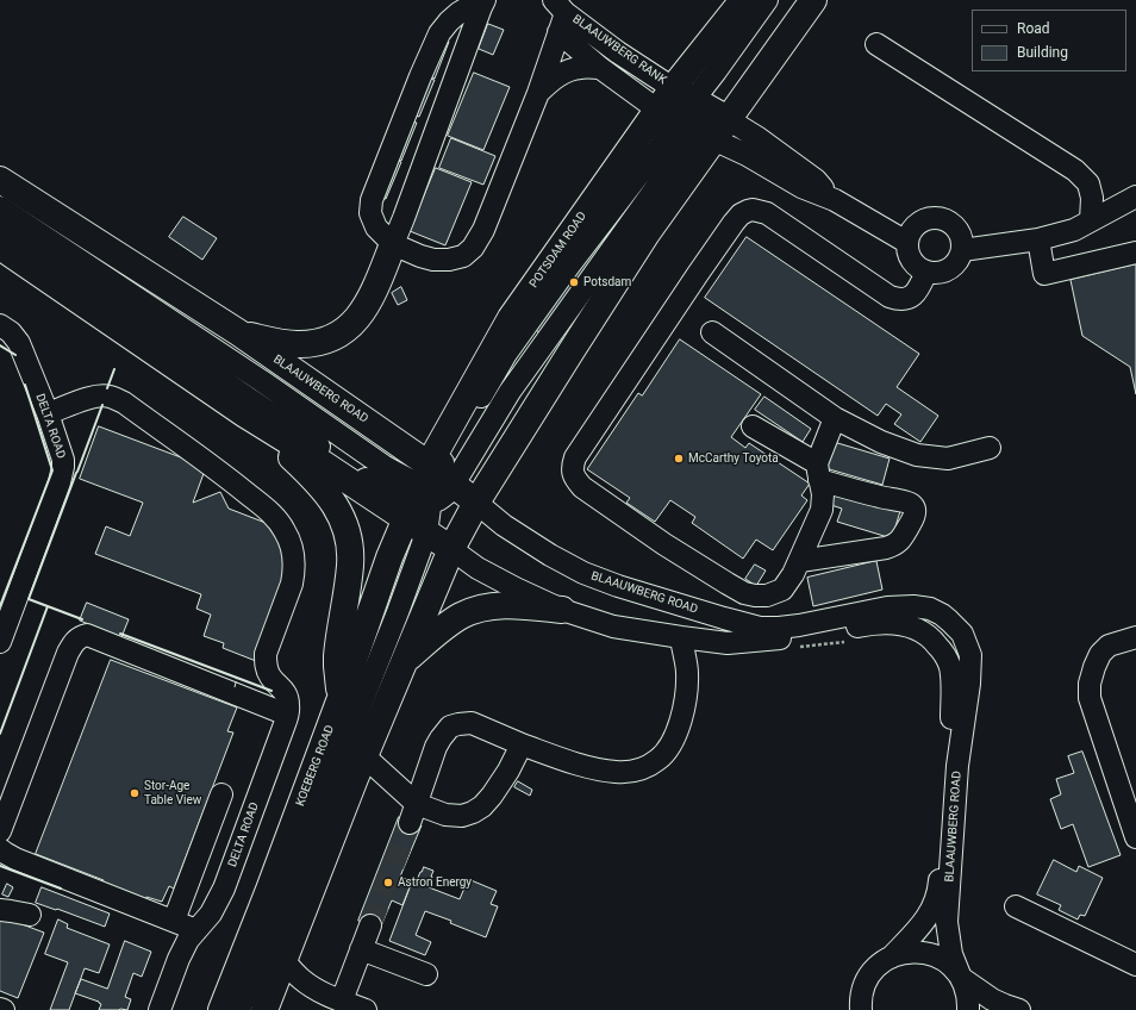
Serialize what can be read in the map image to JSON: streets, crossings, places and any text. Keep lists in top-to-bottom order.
{
  "streets": {
    "main road": ["POTSDAM ROAD", "BLAAUWBERG ROAD", "KOEBERG ROAD"],
    "street": ["BLAAUWBERG RANK", "DELTA ROAD"]
  },
  "crossings": [
    ["BLAAUWBERG RANK", "POTSDAM ROAD"],
    ["POTSDAM ROAD", "BLAAUWBERG ROAD"],
    ["POTSDAM ROAD", "KOEBERG ROAD"],
    ["BLAAUWBERG ROAD", "KOEBERG ROAD"]
  ],
  "places": [
    "Potsdam",
    "McCarthy Toyota",
    "Stor-Age Table View",
    "Astron Energy"
  ],
  "legend": ["Road", "Building"]
}
